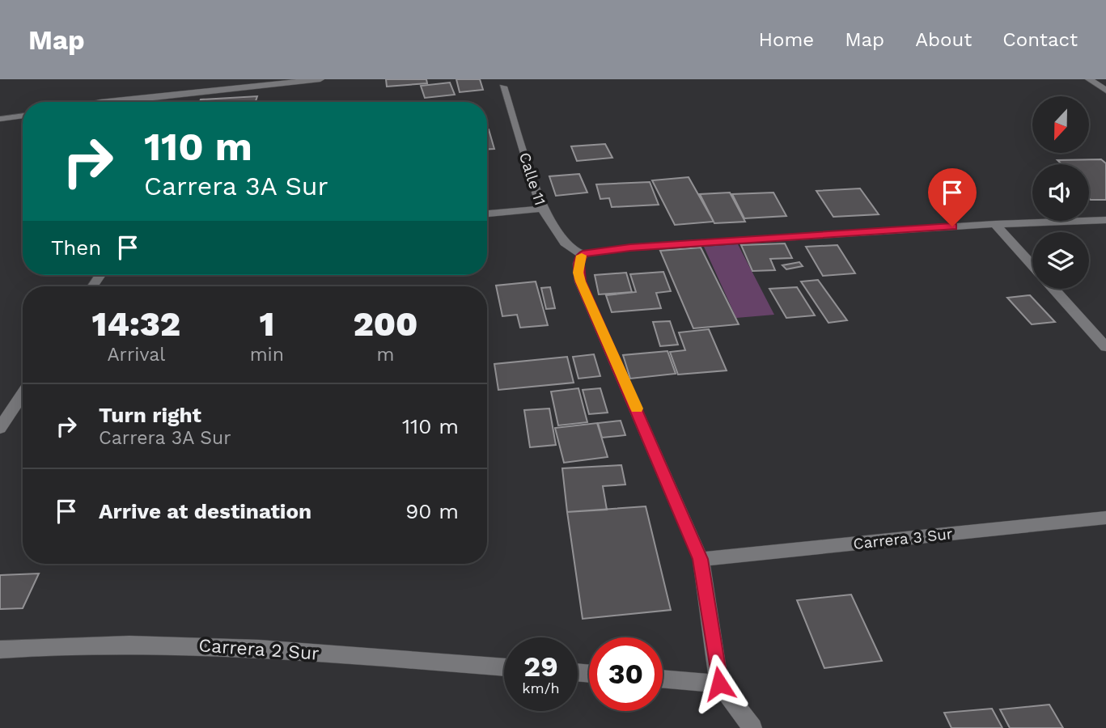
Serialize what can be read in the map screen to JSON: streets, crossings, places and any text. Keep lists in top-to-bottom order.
{
  "streets": {
    "street": ["Calle 11", "Carrera 3 Sur", "Carrera 2 Sur"]
  },
  "north": "bottom",
  "page": {
    "header": "Map",
    "nav": [
      "Home",
      "Map",
      "About",
      "Contact"
    ],
    "turn": ["110 m", "Carrera 3A Sur"],
    "then": "Then",
    "eta": [
      "14:32",
      "Arrival",
      "1",
      "min",
      "200",
      "m"
    ],
    "list": [
      {
        "name": "Turn right",
        "note": "Carrera 3A Sur",
        "value": "110 m"
      },
      {
        "name": "Arrive at destination",
        "value": "90 m"
      }
    ],
    "speed": "29 km/h",
    "limit": "30"
  }
}
